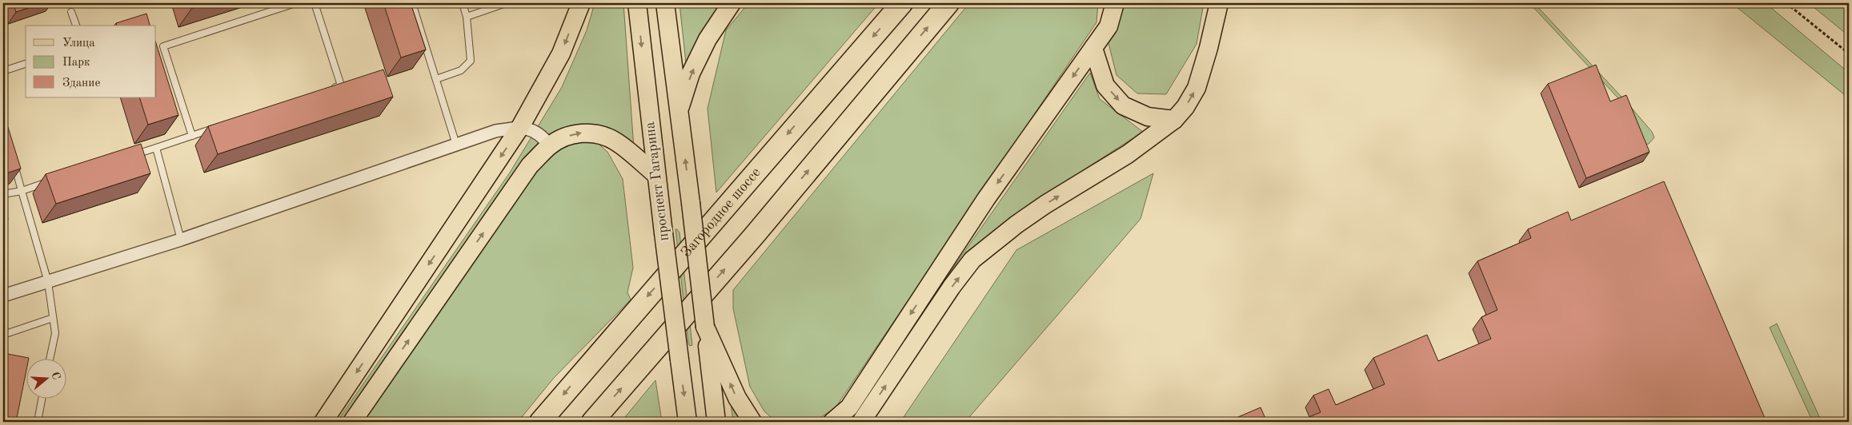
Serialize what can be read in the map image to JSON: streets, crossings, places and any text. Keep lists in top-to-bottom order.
{
  "streets": {
    "highway": ["Загородное шоссе"],
    "main road": ["проспект Гагарина"]
  },
  "legend": ["Улица", "Парк", "Здание"],
  "north": "right"
}
